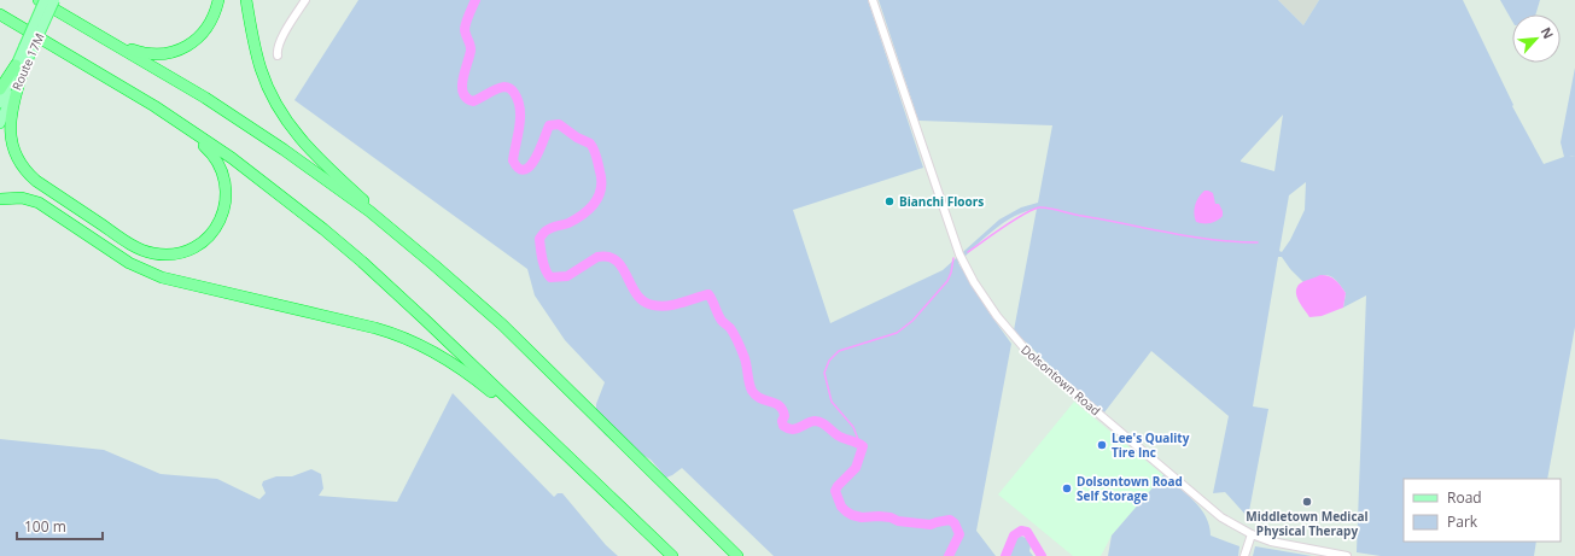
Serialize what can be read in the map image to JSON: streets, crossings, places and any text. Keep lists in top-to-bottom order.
{
  "streets": {
    "main road": ["Route 17M"],
    "street": ["Dolsontown Road"]
  },
  "places": [
    "Bianchi Floors",
    "Lee's Quality Tire Inc",
    "Dolsontown Road Self Storage",
    "Middletown Medical Physical Therapy"
  ],
  "legend": ["Road", "Park"],
  "scale_bar": "100 m",
  "north": "top right"
}
